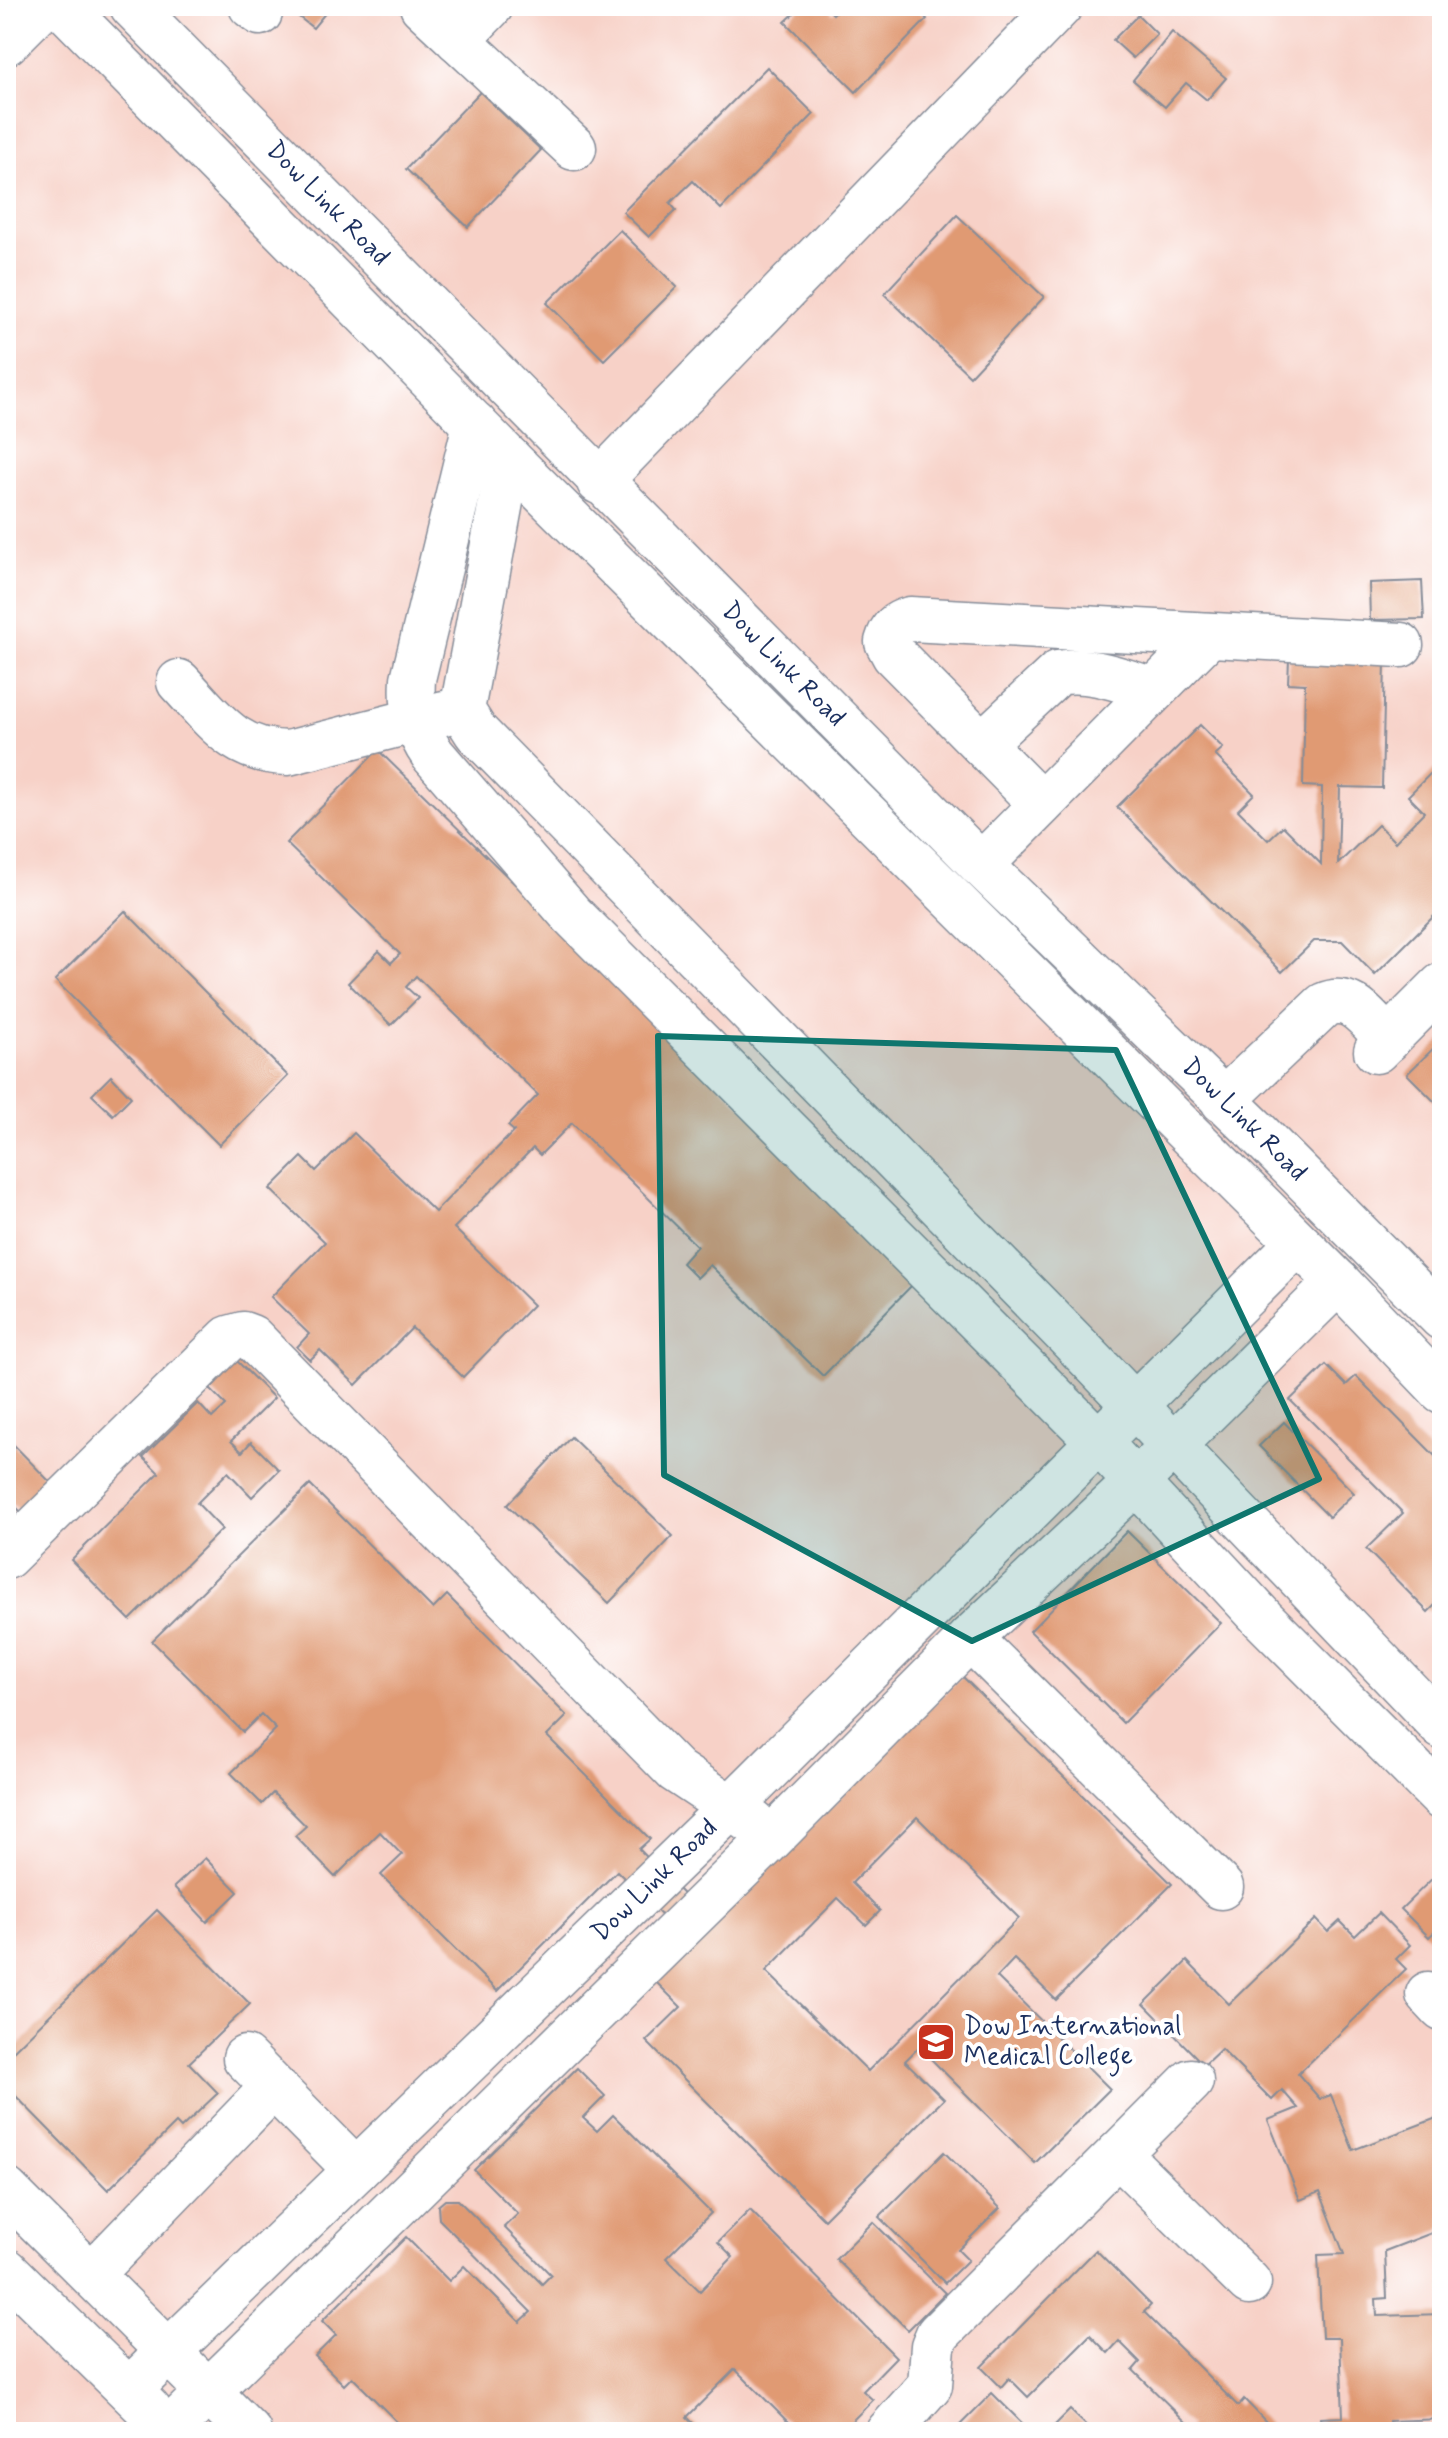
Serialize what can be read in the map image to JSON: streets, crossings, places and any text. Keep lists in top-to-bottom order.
{
  "streets": {
    "lane": ["Dow Link Road"]
  },
  "places": {
    "school or university": ["Dow International Medical College"]
  }
}
